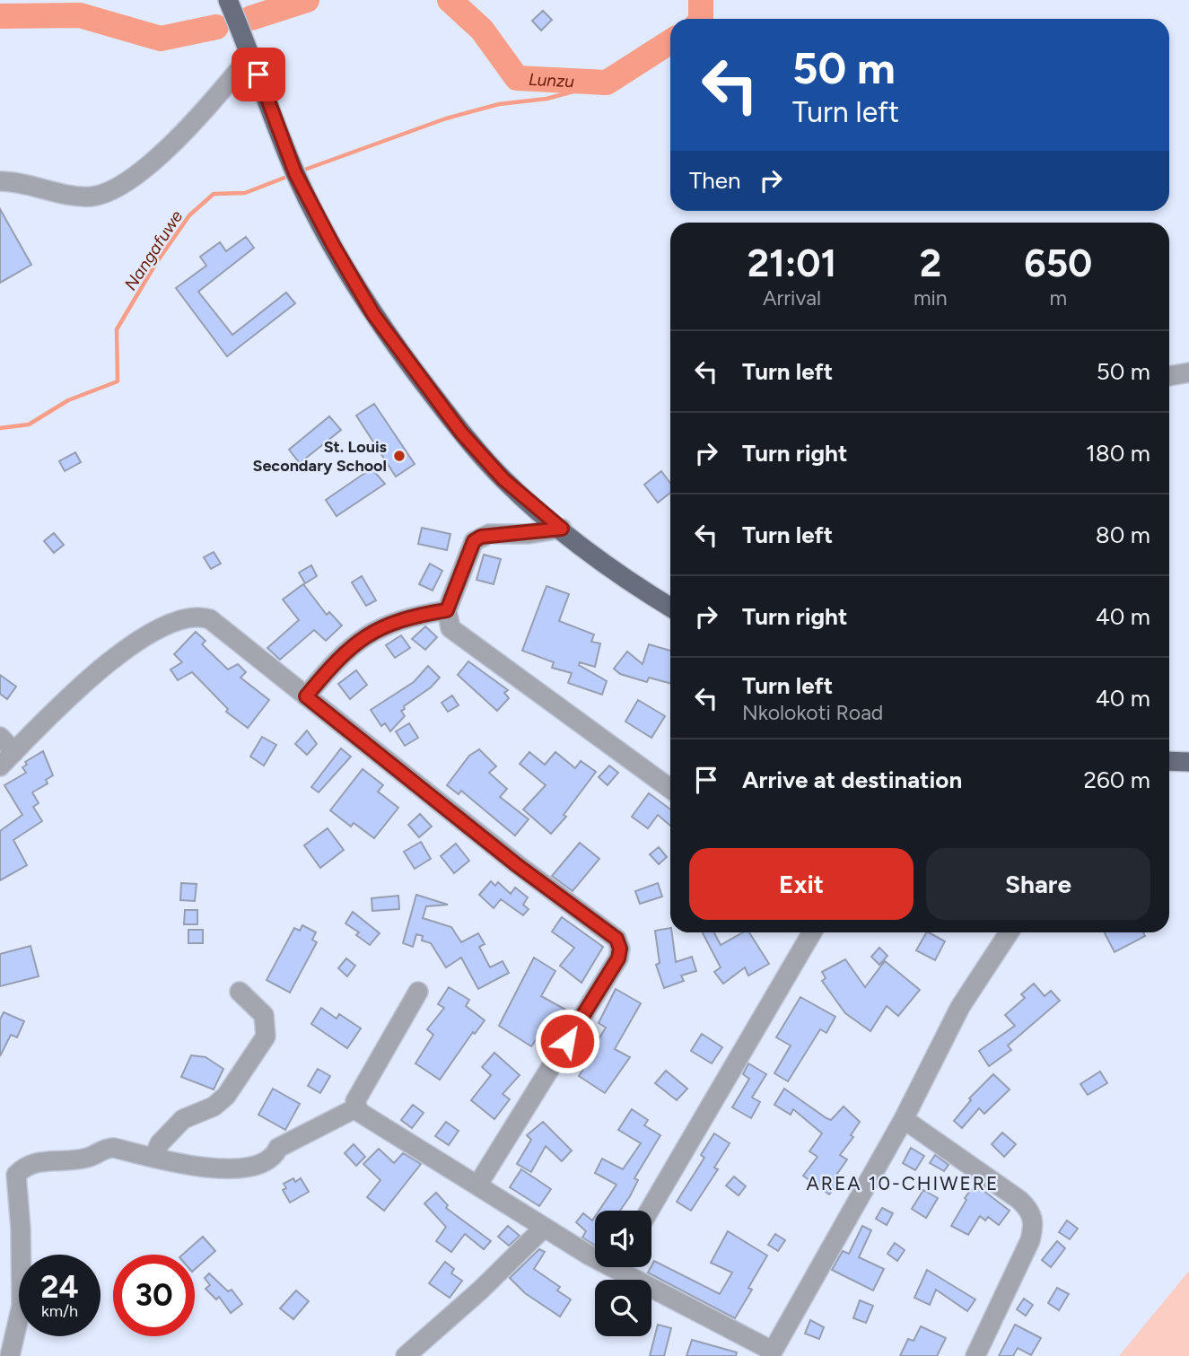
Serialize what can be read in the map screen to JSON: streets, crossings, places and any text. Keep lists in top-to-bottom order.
{
  "districts": ["AREA 10-CHIWERE"],
  "water": ["Lunzu", "Nangafuwe"],
  "places": ["St. Louis Secondary School"],
  "page": {
    "turn": ["50 m", "Turn left"],
    "then": "Then",
    "eta": [
      "21:01",
      "Arrival",
      "2",
      "min",
      "650",
      "m"
    ],
    "list": [
      {
        "name": "Turn left",
        "value": "50 m"
      },
      {
        "name": "Turn right",
        "value": "180 m"
      },
      {
        "name": "Turn left",
        "value": "80 m"
      },
      {
        "name": "Turn right",
        "value": "40 m"
      },
      {
        "name": "Turn left",
        "note": "Nkolokoti Road",
        "value": "40 m"
      },
      {
        "name": "Arrive at destination",
        "value": "260 m"
      }
    ],
    "buttons": ["Exit", "Share"],
    "speed": "24 km/h",
    "limit": "30"
  }
}
